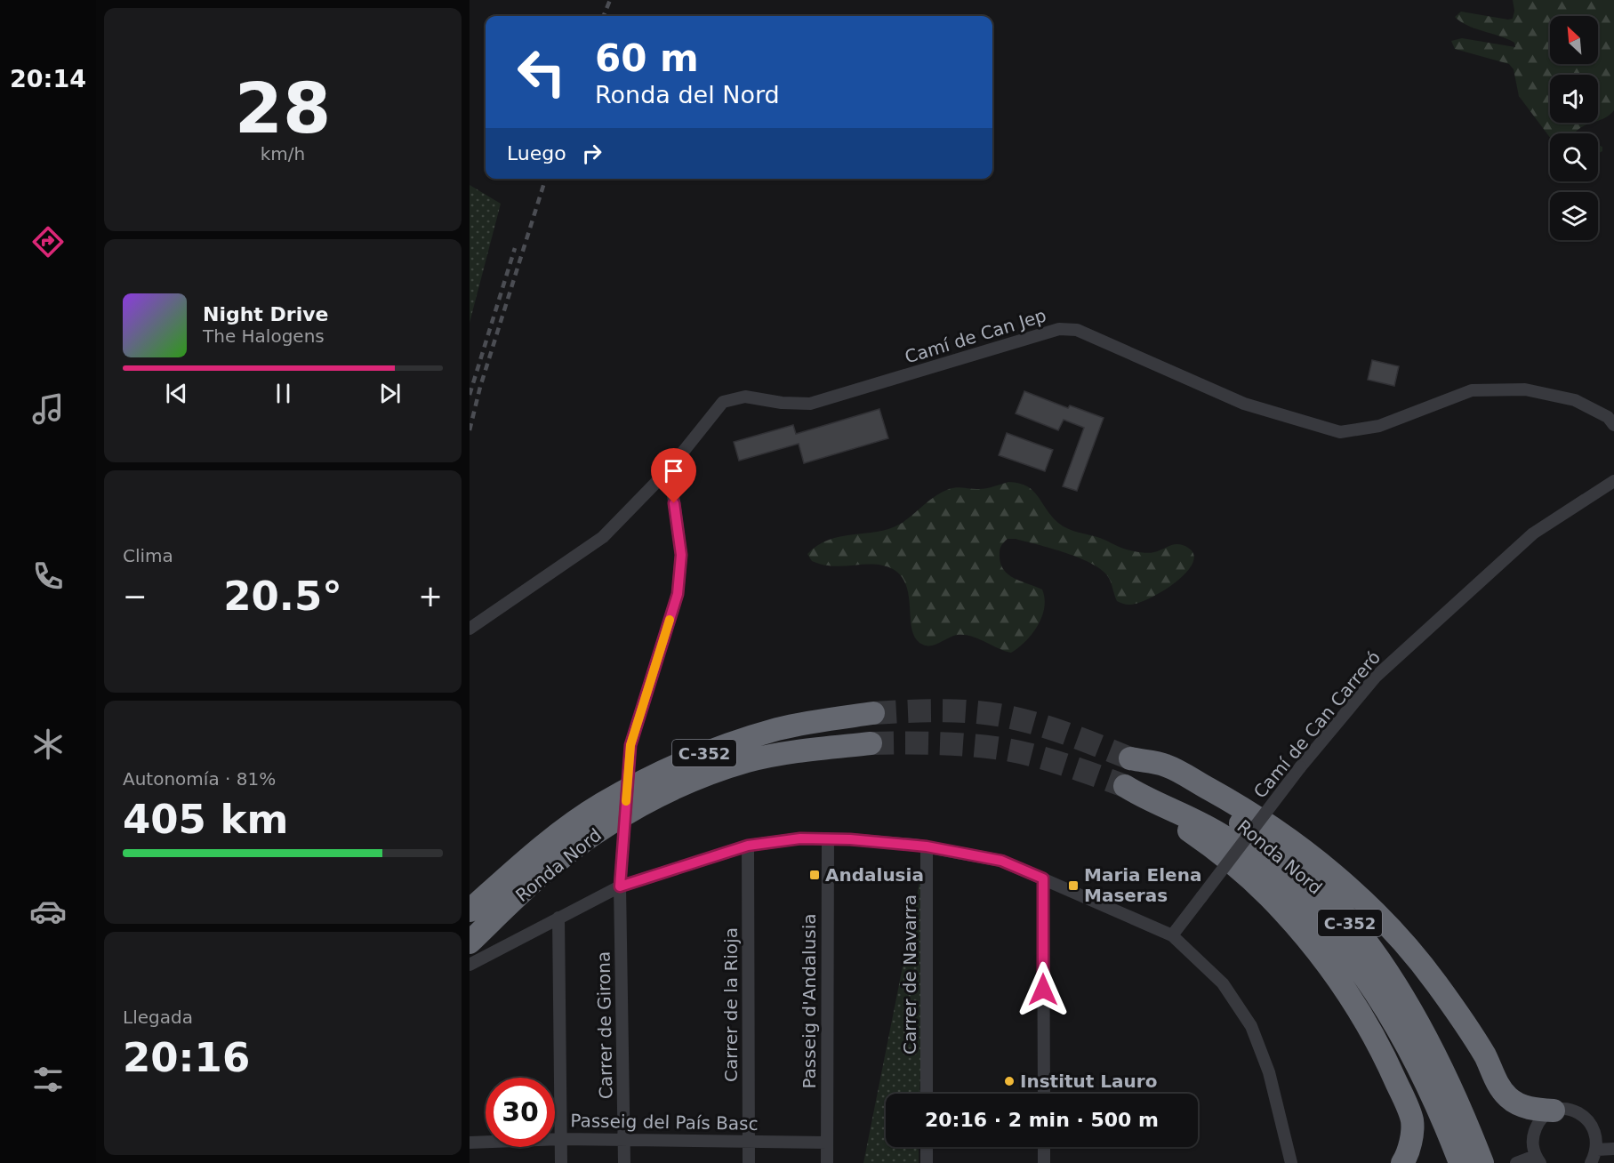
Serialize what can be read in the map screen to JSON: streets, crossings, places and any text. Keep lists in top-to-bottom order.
{
  "streets": {
    "highway": ["C-352", "Ronda Nord"],
    "street": [
      "Camí de Can Jep",
      "Camí de Can Carreró",
      "Carrer de Navarra",
      "Passeig d'Andalusia",
      "Carrer de la Rioja",
      "Carrer de Girona",
      "Passeig del País Basc"
    ]
  },
  "crossings": [
    ["Camí de Can Jep", "Carrer de Girona"],
    ["Passeig d'Andalusia", "Passeig del País Basc"],
    ["Carrer de la Rioja", "Passeig del País Basc"],
    ["Carrer de Girona", "Passeig del País Basc"]
  ],
  "places": {
    "transit": ["Andalusia", "Maria Elena Maseras"],
    "other": ["Institut Lauro"]
  },
  "north": "top left",
  "page": {
    "tabs": "20:14",
    "tile": [
      ["28", "km/h"],
      "Clima",
      ["Autonomía · 81%", "405 km"],
      ["Llegada", "20:16"]
    ],
    "turn": ["60 m", "Ronda del Nord"],
    "then": "Luego",
    "song": ["Night Drive", "The Halogens"],
    "heat": ["−", "20.5°", "+"],
    "limit": "30",
    "trip": "20:16 · 2 min · 500 m"
  }
}
